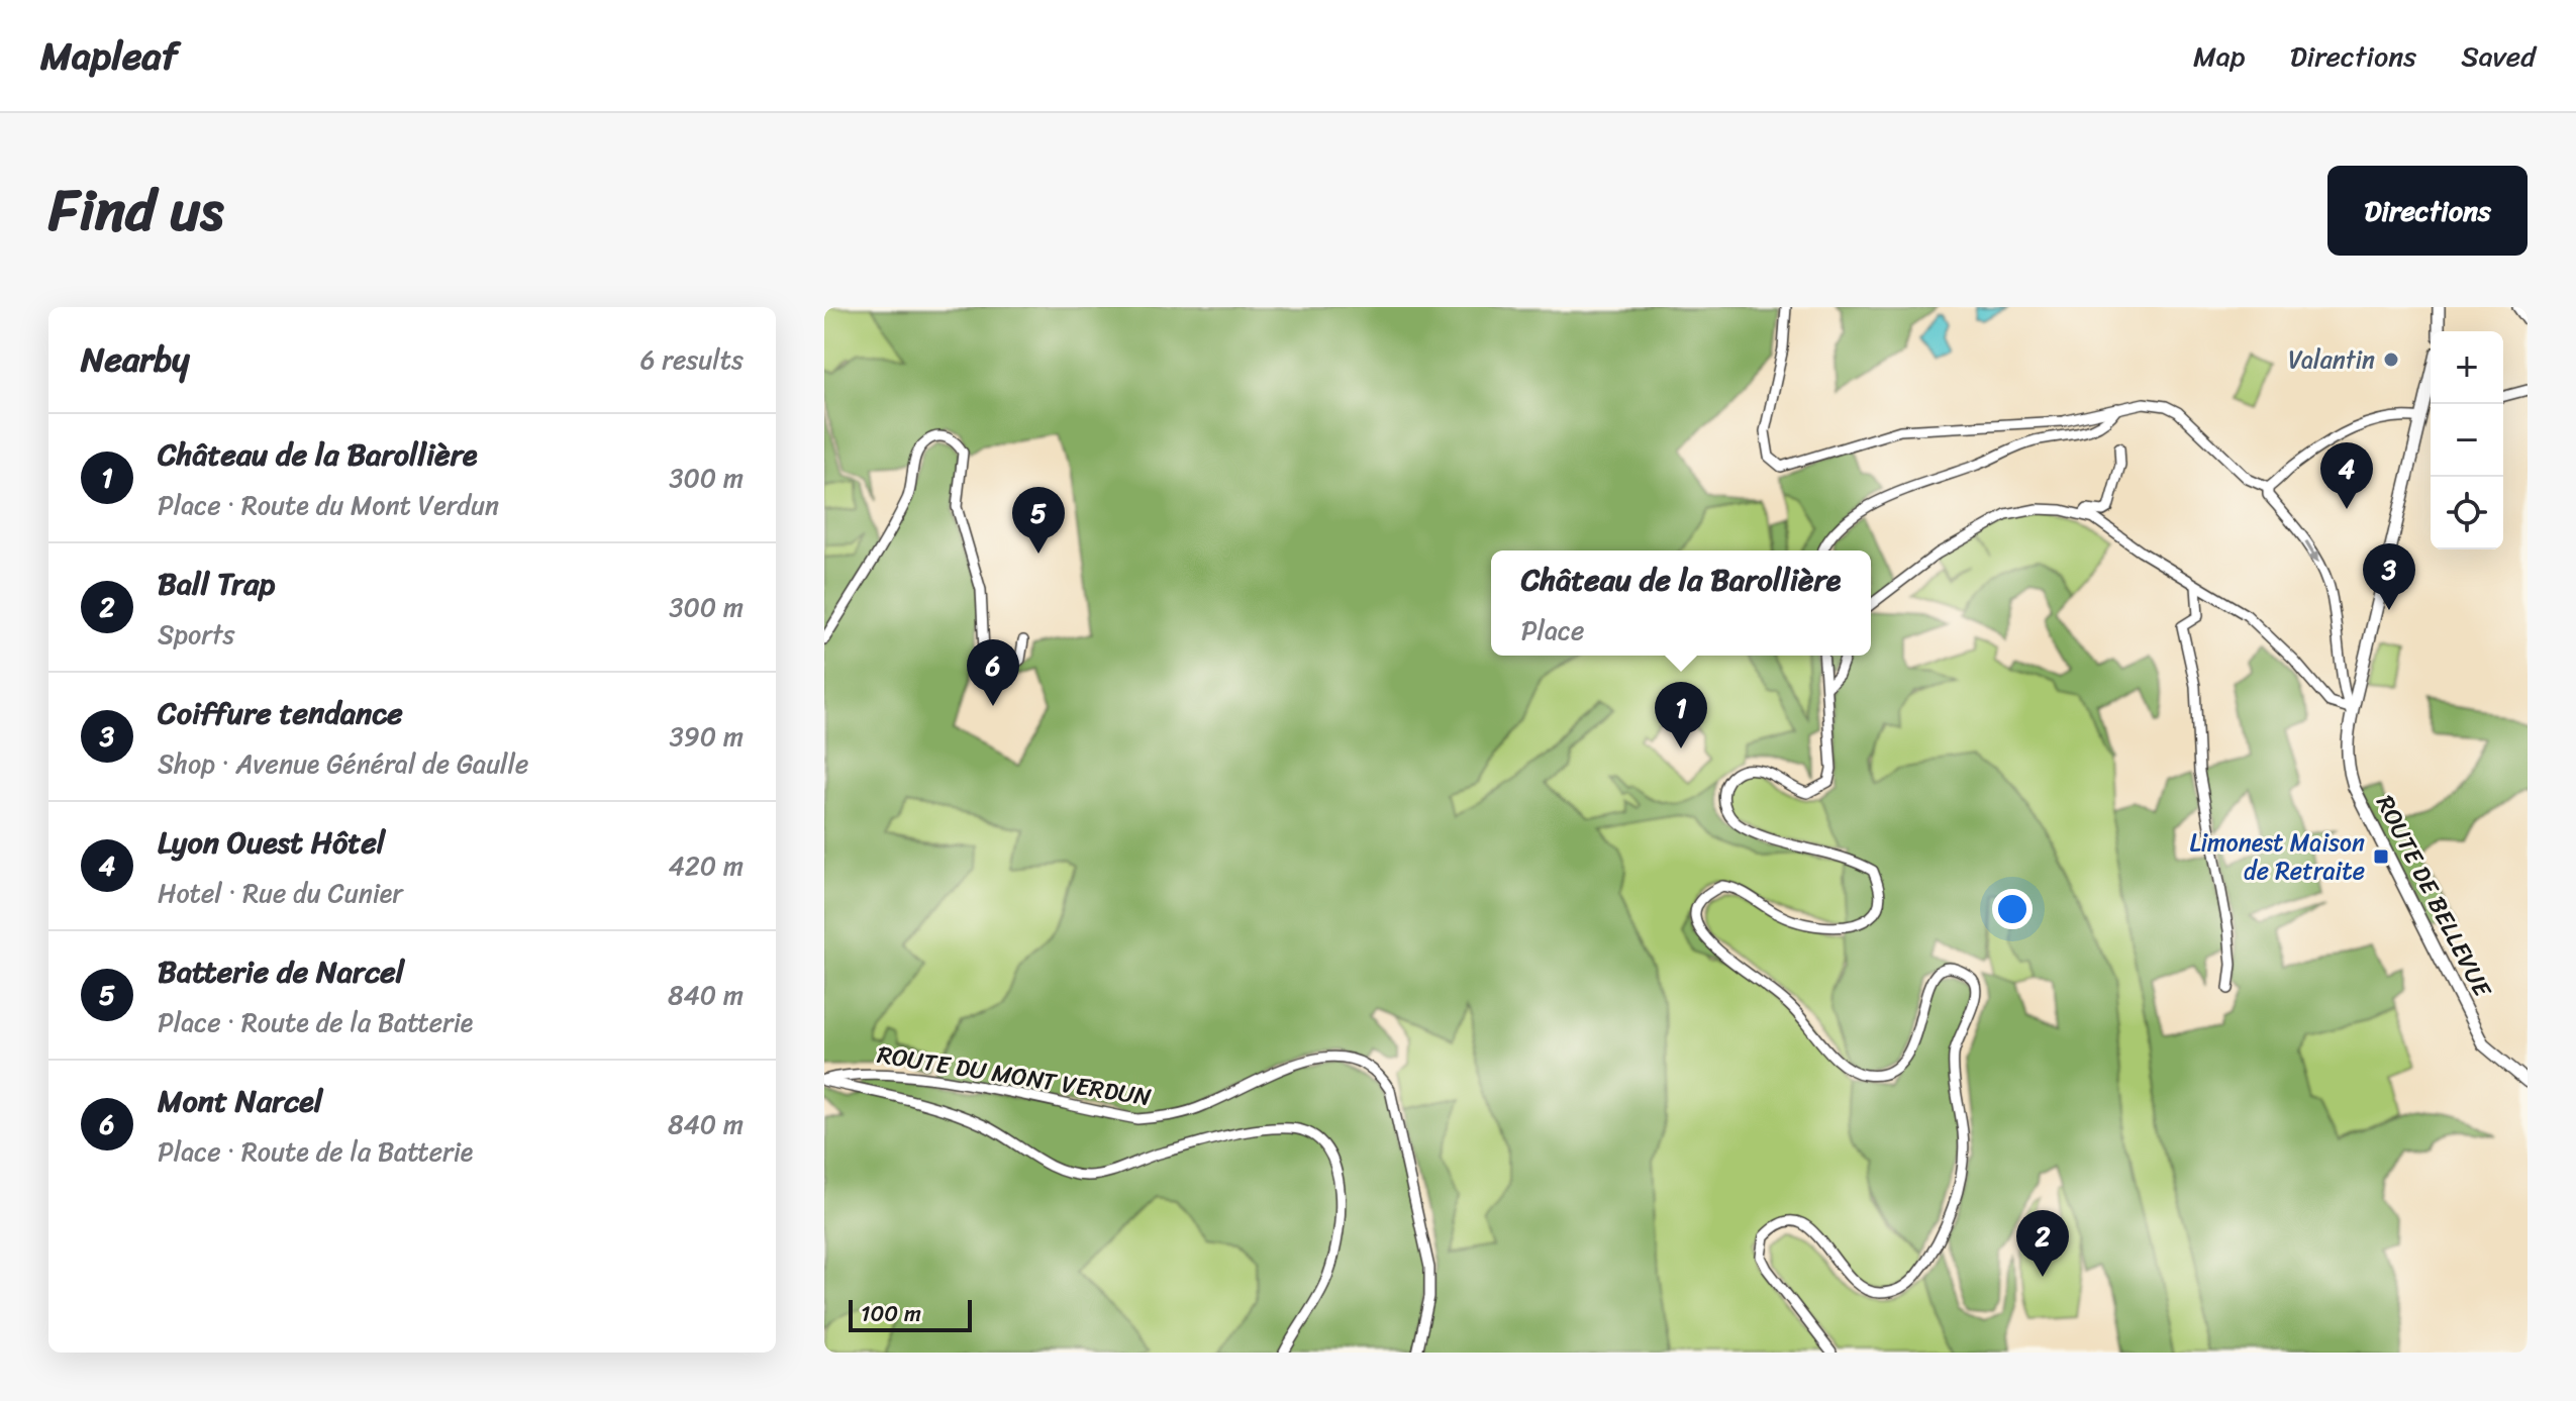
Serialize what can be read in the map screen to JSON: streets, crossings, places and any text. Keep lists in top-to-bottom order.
{
  "streets": {
    "main road": ["ROUTE DE BELLEVUE"],
    "street": ["ROUTE DU MONT VERDUN"]
  },
  "places": {
    "other": ["Valantin"],
    "transit": ["Limonest Maison de Retraite"]
  },
  "scale_bar": "100 m",
  "page": {
    "header": "Mapleaf",
    "nav": ["Map", "Directions", "Saved"],
    "title": "Find us",
    "buttons": "Directions",
    "heading": ["Nearby", "6 results"],
    "map_buttons": ["+", "−"],
    "list": [
      {
        "mark": "1",
        "name": "Château de la Barollière",
        "note": "Place · Route du Mont Verdun",
        "value": "300 m"
      },
      {
        "mark": "2",
        "name": "Ball Trap",
        "note": "Sports",
        "value": "300 m"
      },
      {
        "mark": "3",
        "name": "Coiffure tendance",
        "note": "Shop · Avenue Général de Gaulle",
        "value": "390 m"
      },
      {
        "mark": "4",
        "name": "Lyon Ouest Hôtel",
        "note": "Hotel · Rue du Cunier",
        "value": "420 m"
      },
      {
        "mark": "5",
        "name": "Batterie de Narcel",
        "note": "Place · Route de la Batterie",
        "value": "840 m"
      },
      {
        "mark": "6",
        "name": "Mont Narcel",
        "note": "Place · Route de la Batterie",
        "value": "840 m"
      }
    ],
    "pins": [
      "4",
      "5",
      "3",
      "6",
      "1",
      "2"
    ],
    "popup": ["Château de la Barollière", "Place"],
    "scale": "100 m"
  }
}
